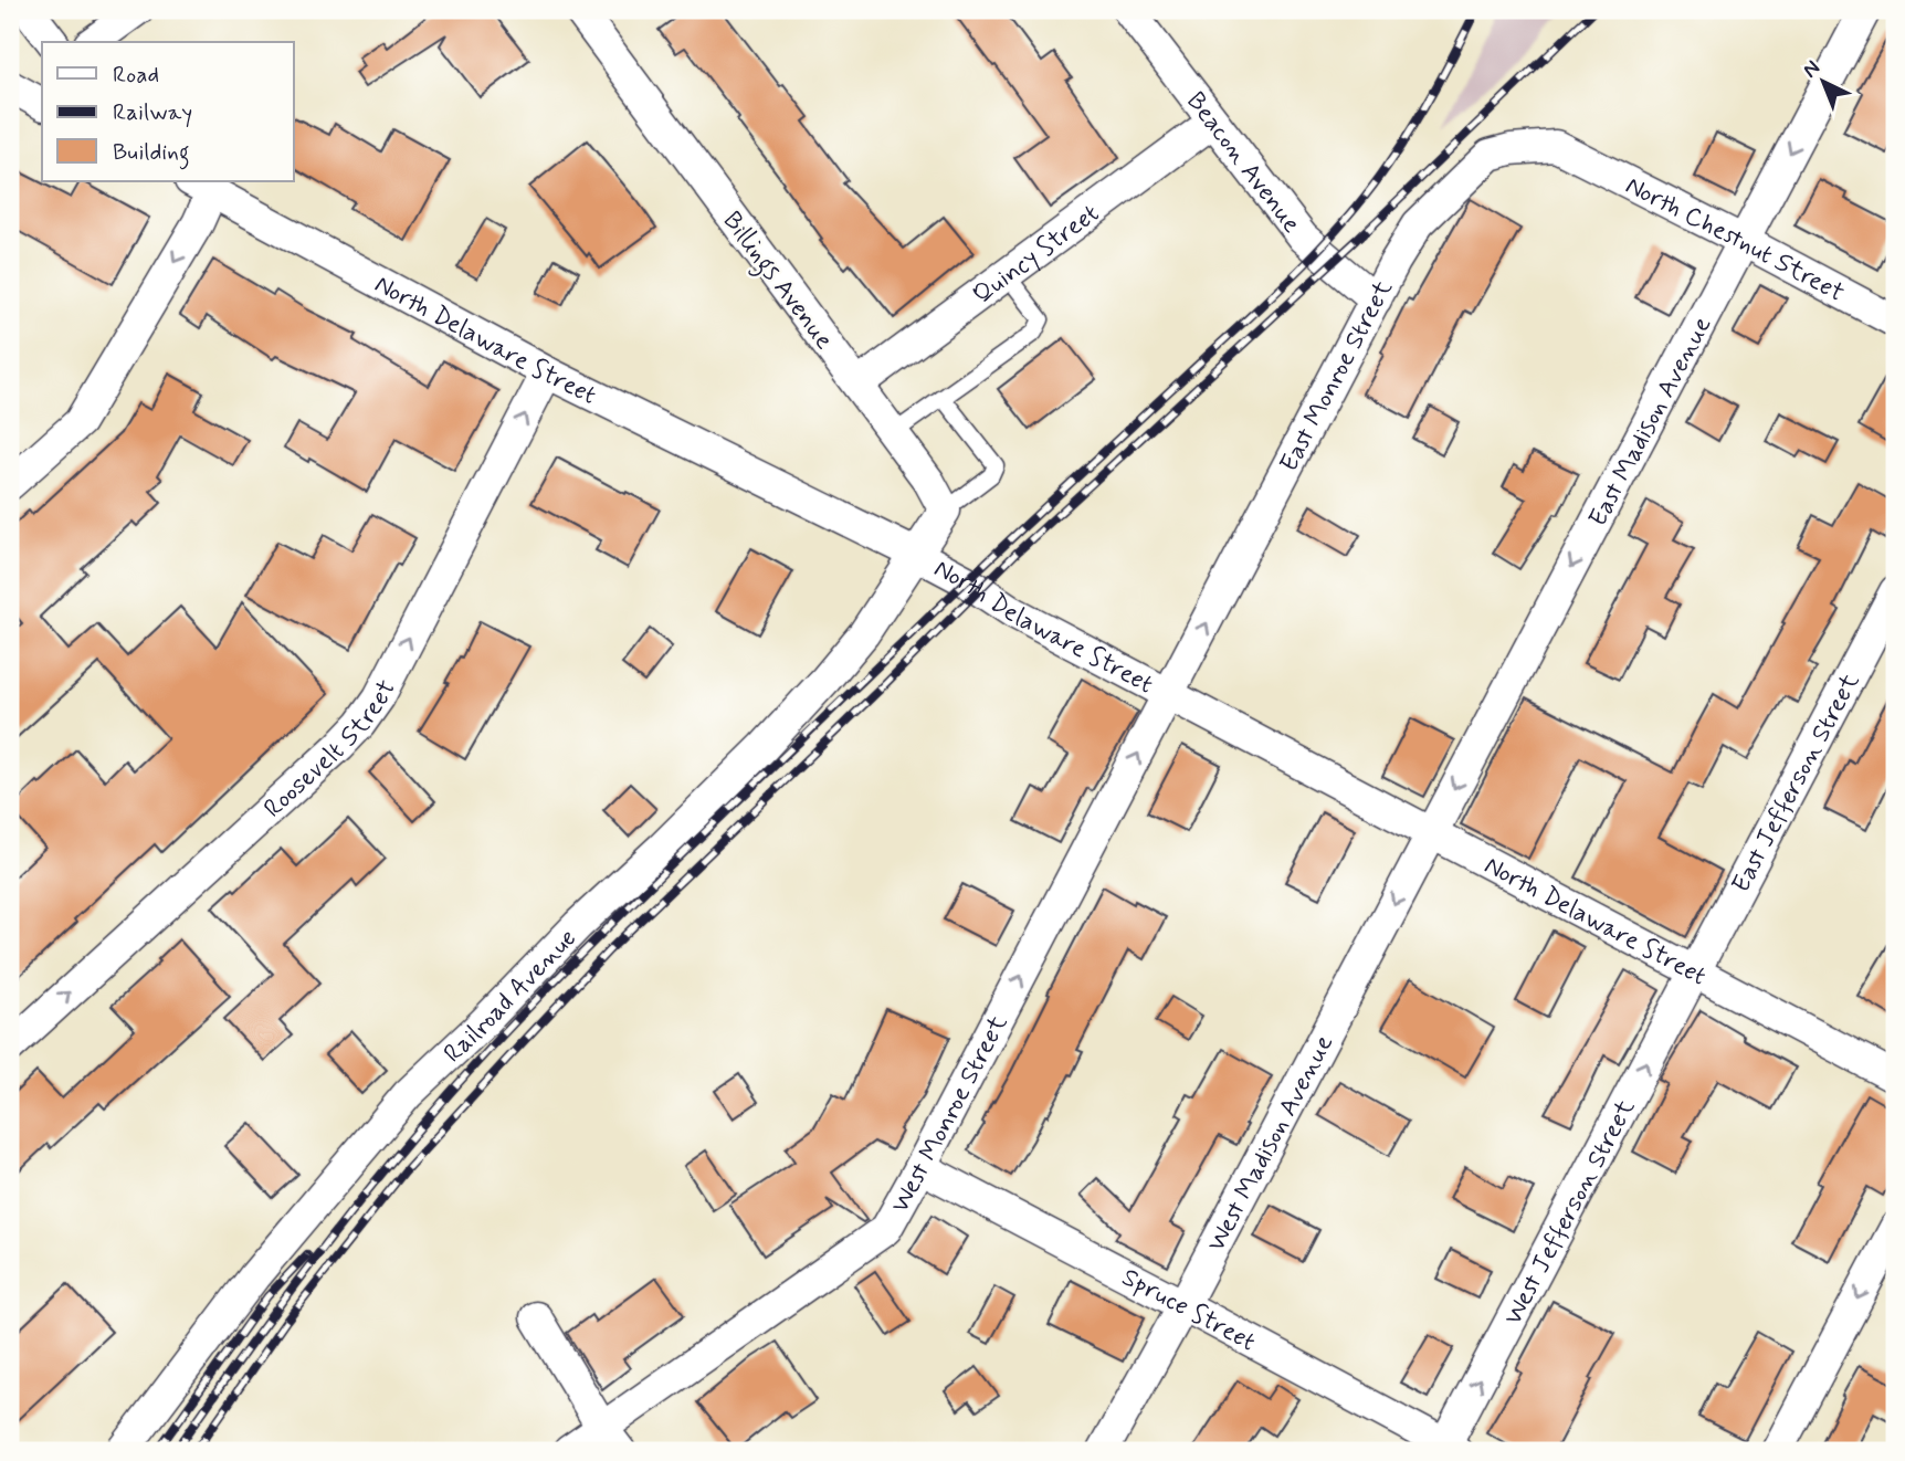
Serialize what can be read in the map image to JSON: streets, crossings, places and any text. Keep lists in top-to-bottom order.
{
  "streets": {
    "street": [
      "Beacon Avenue",
      "North Chestnut Street",
      "Quincy Street",
      "Billings Avenue",
      "North Delaware Street",
      "East Monroe Street",
      "East Madison Avenue",
      "Roosevelt Street",
      "East Jefferson Street",
      "Railroad Avenue",
      "West Monroe Street",
      "West Madison Avenue",
      "West Jefferson Street",
      "Spruce Street"
    ]
  },
  "crossings": [
    ["Beacon Avenue", "Quincy Street"],
    ["Beacon Avenue", "East Monroe Street"],
    ["North Chestnut Street", "East Monroe Street"],
    ["North Chestnut Street", "East Madison Avenue"],
    ["Quincy Street", "Billings Avenue"],
    ["North Delaware Street", "East Monroe Street"],
    ["North Delaware Street", "East Madison Avenue"],
    ["North Delaware Street", "Roosevelt Street"],
    ["North Delaware Street", "East Jefferson Street"],
    ["North Delaware Street", "Railroad Avenue"],
    ["North Delaware Street", "West Monroe Street"],
    ["North Delaware Street", "West Madison Avenue"],
    ["North Delaware Street", "West Jefferson Street"],
    ["East Monroe Street", "West Monroe Street"],
    ["East Madison Avenue", "West Madison Avenue"],
    ["East Jefferson Street", "West Jefferson Street"],
    ["West Monroe Street", "Spruce Street"],
    ["West Madison Avenue", "Spruce Street"],
    ["West Jefferson Street", "Spruce Street"]
  ],
  "one_way": [
    "East Monroe Street",
    "East Madison Avenue",
    "Roosevelt Street",
    "West Monroe Street",
    "West Madison Avenue",
    "West Jefferson Street"
  ],
  "legend": ["Road", "Railway", "Building"],
  "north": "top left"
}
